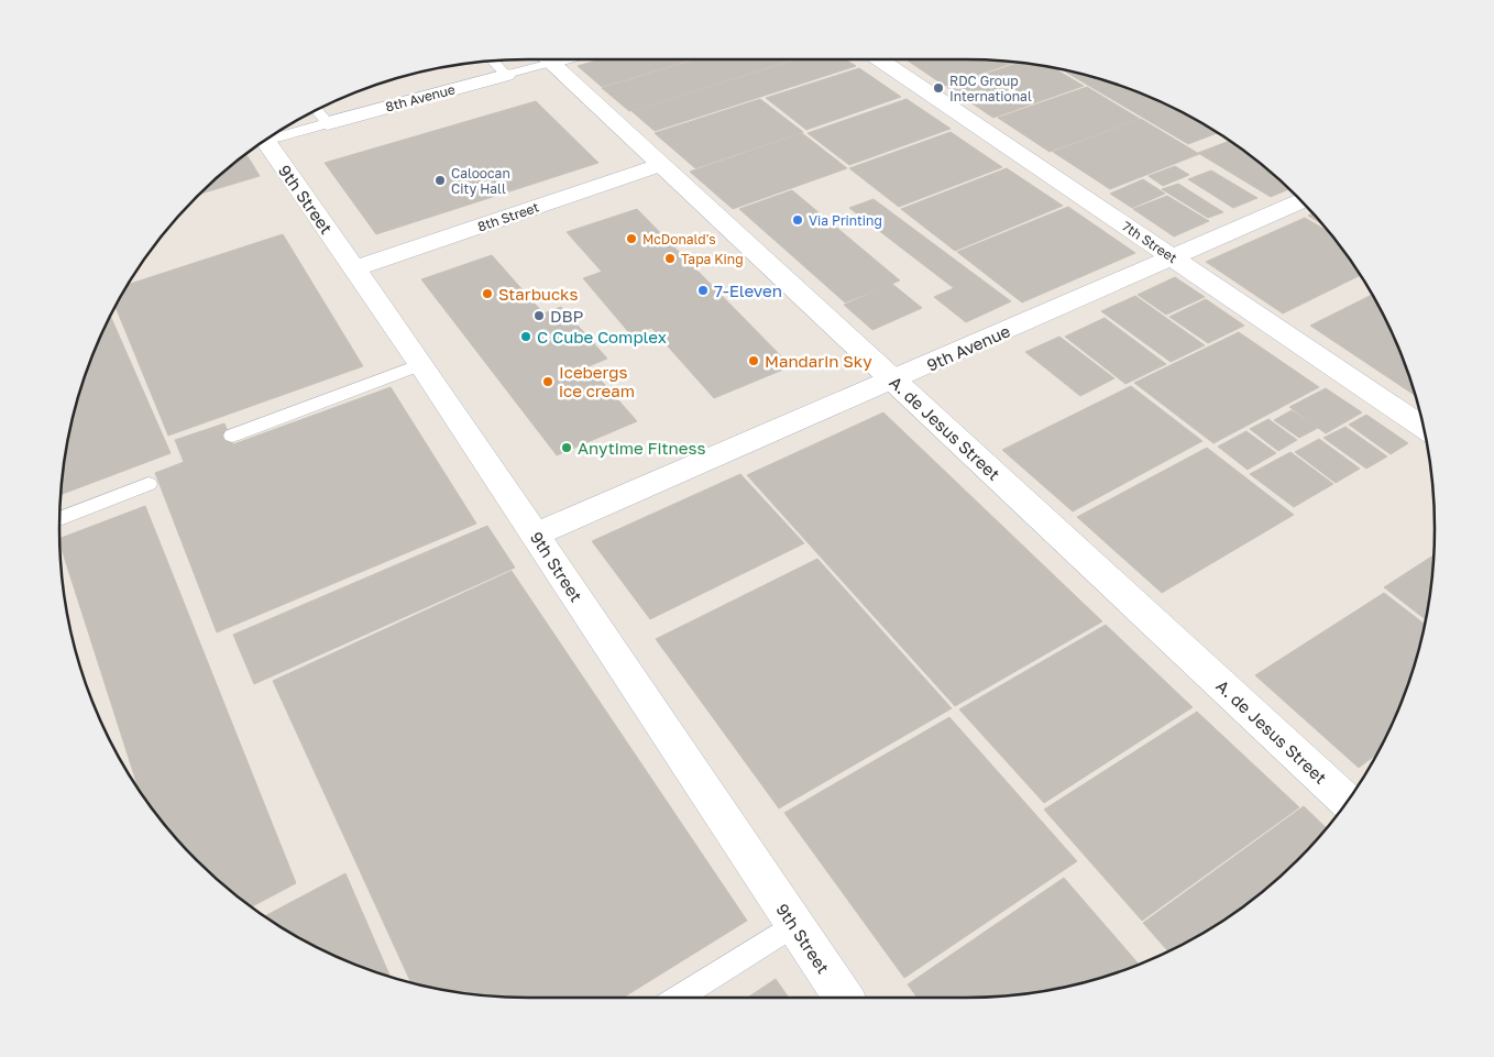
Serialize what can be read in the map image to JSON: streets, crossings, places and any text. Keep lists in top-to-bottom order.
{
  "streets": {
    "street": [
      "8th Avenue",
      "9th Street",
      "8th Street",
      "7th Street",
      "9th Avenue",
      "A. de Jesus Street"
    ]
  },
  "crossings": [
    ["9th Street", "8th Street"],
    ["9th Street", "9th Avenue"],
    ["8th Street", "A. de Jesus Street"],
    ["7th Street", "9th Avenue"],
    ["9th Avenue", "A. de Jesus Street"]
  ],
  "places": [
    "RDC Group International",
    "Caloocan City Hall",
    "Via Printing",
    "McDonald's",
    "Tapa King",
    "7-Eleven",
    "Starbucks",
    "DBP",
    "C Cube Complex",
    "Mandarin Sky",
    "Icebergs ice cream",
    "Anytime Fitness"
  ]
}
